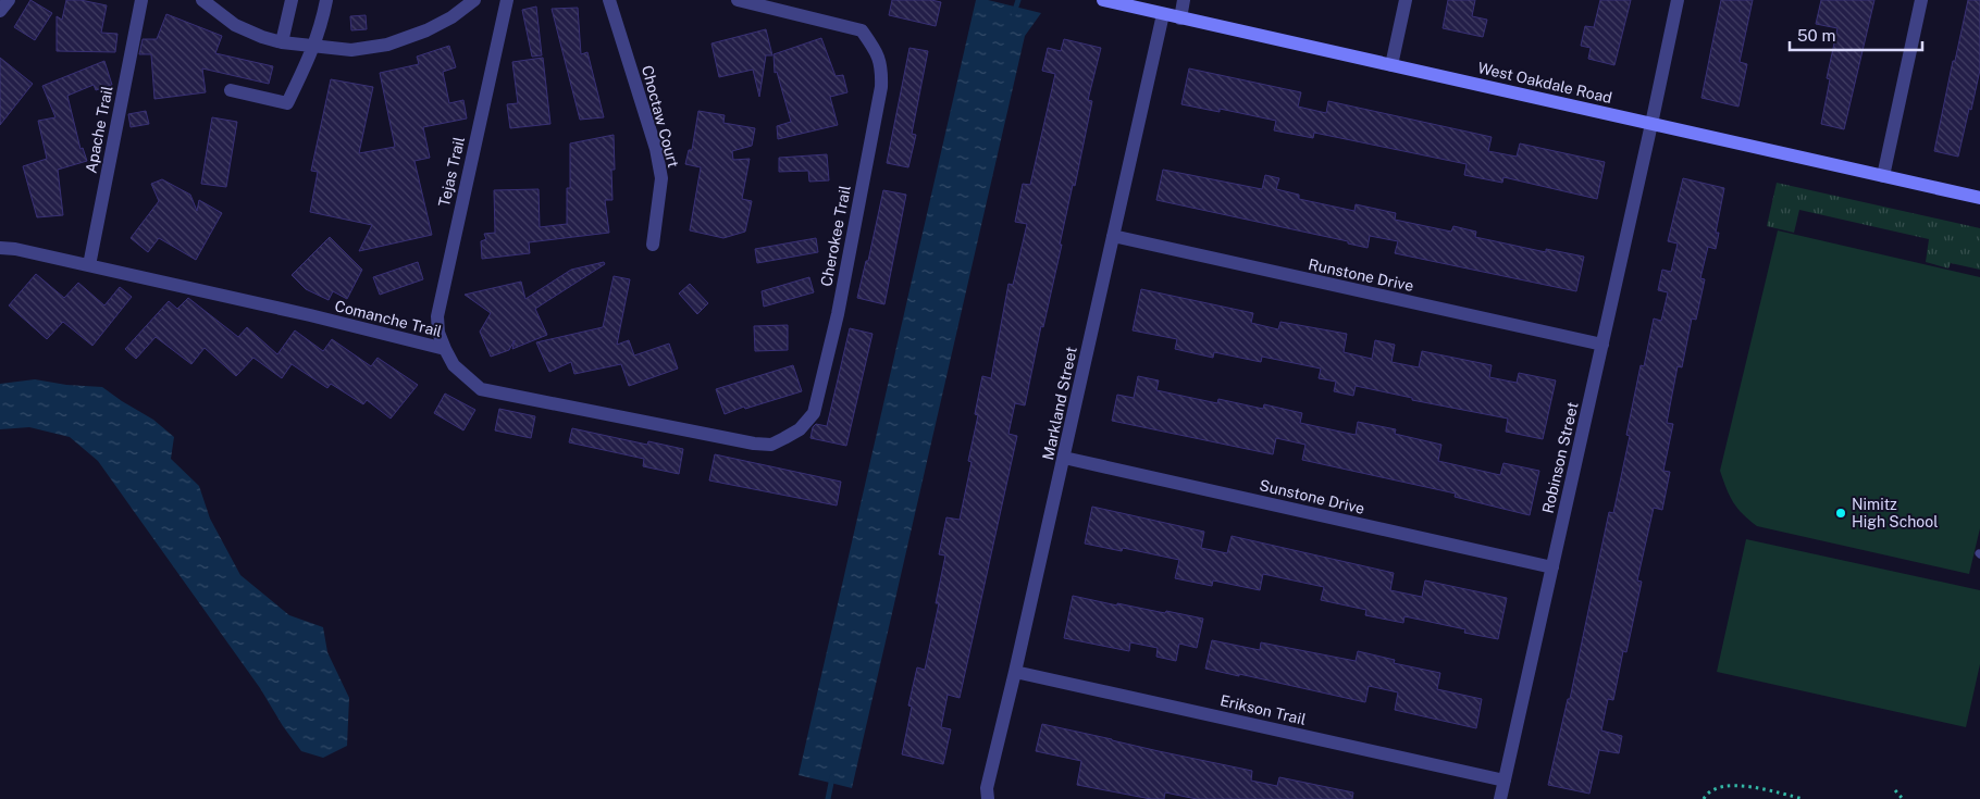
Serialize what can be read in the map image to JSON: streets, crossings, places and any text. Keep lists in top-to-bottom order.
{
  "streets": {
    "street": [
      "West Oakdale Road",
      "Choctaw Court",
      "Apache Trail",
      "Tejas Trail",
      "Cherokee Trail",
      "Runstone Drive",
      "Comanche Trail",
      "Markland Street",
      "Robinson Street",
      "Sunstone Drive",
      "Erikson Trail"
    ]
  },
  "crossings": [
    ["West Oakdale Road", "Markland Street"],
    ["West Oakdale Road", "Robinson Street"],
    ["Apache Trail", "Comanche Trail"],
    ["Tejas Trail", "Comanche Trail"],
    ["Cherokee Trail", "Comanche Trail"],
    ["Runstone Drive", "Markland Street"],
    ["Runstone Drive", "Robinson Street"],
    ["Markland Street", "Sunstone Drive"],
    ["Markland Street", "Erikson Trail"],
    ["Robinson Street", "Sunstone Drive"],
    ["Robinson Street", "Erikson Trail"]
  ],
  "places": ["Nimitz High School"],
  "scale_bar": "50 m"
}
